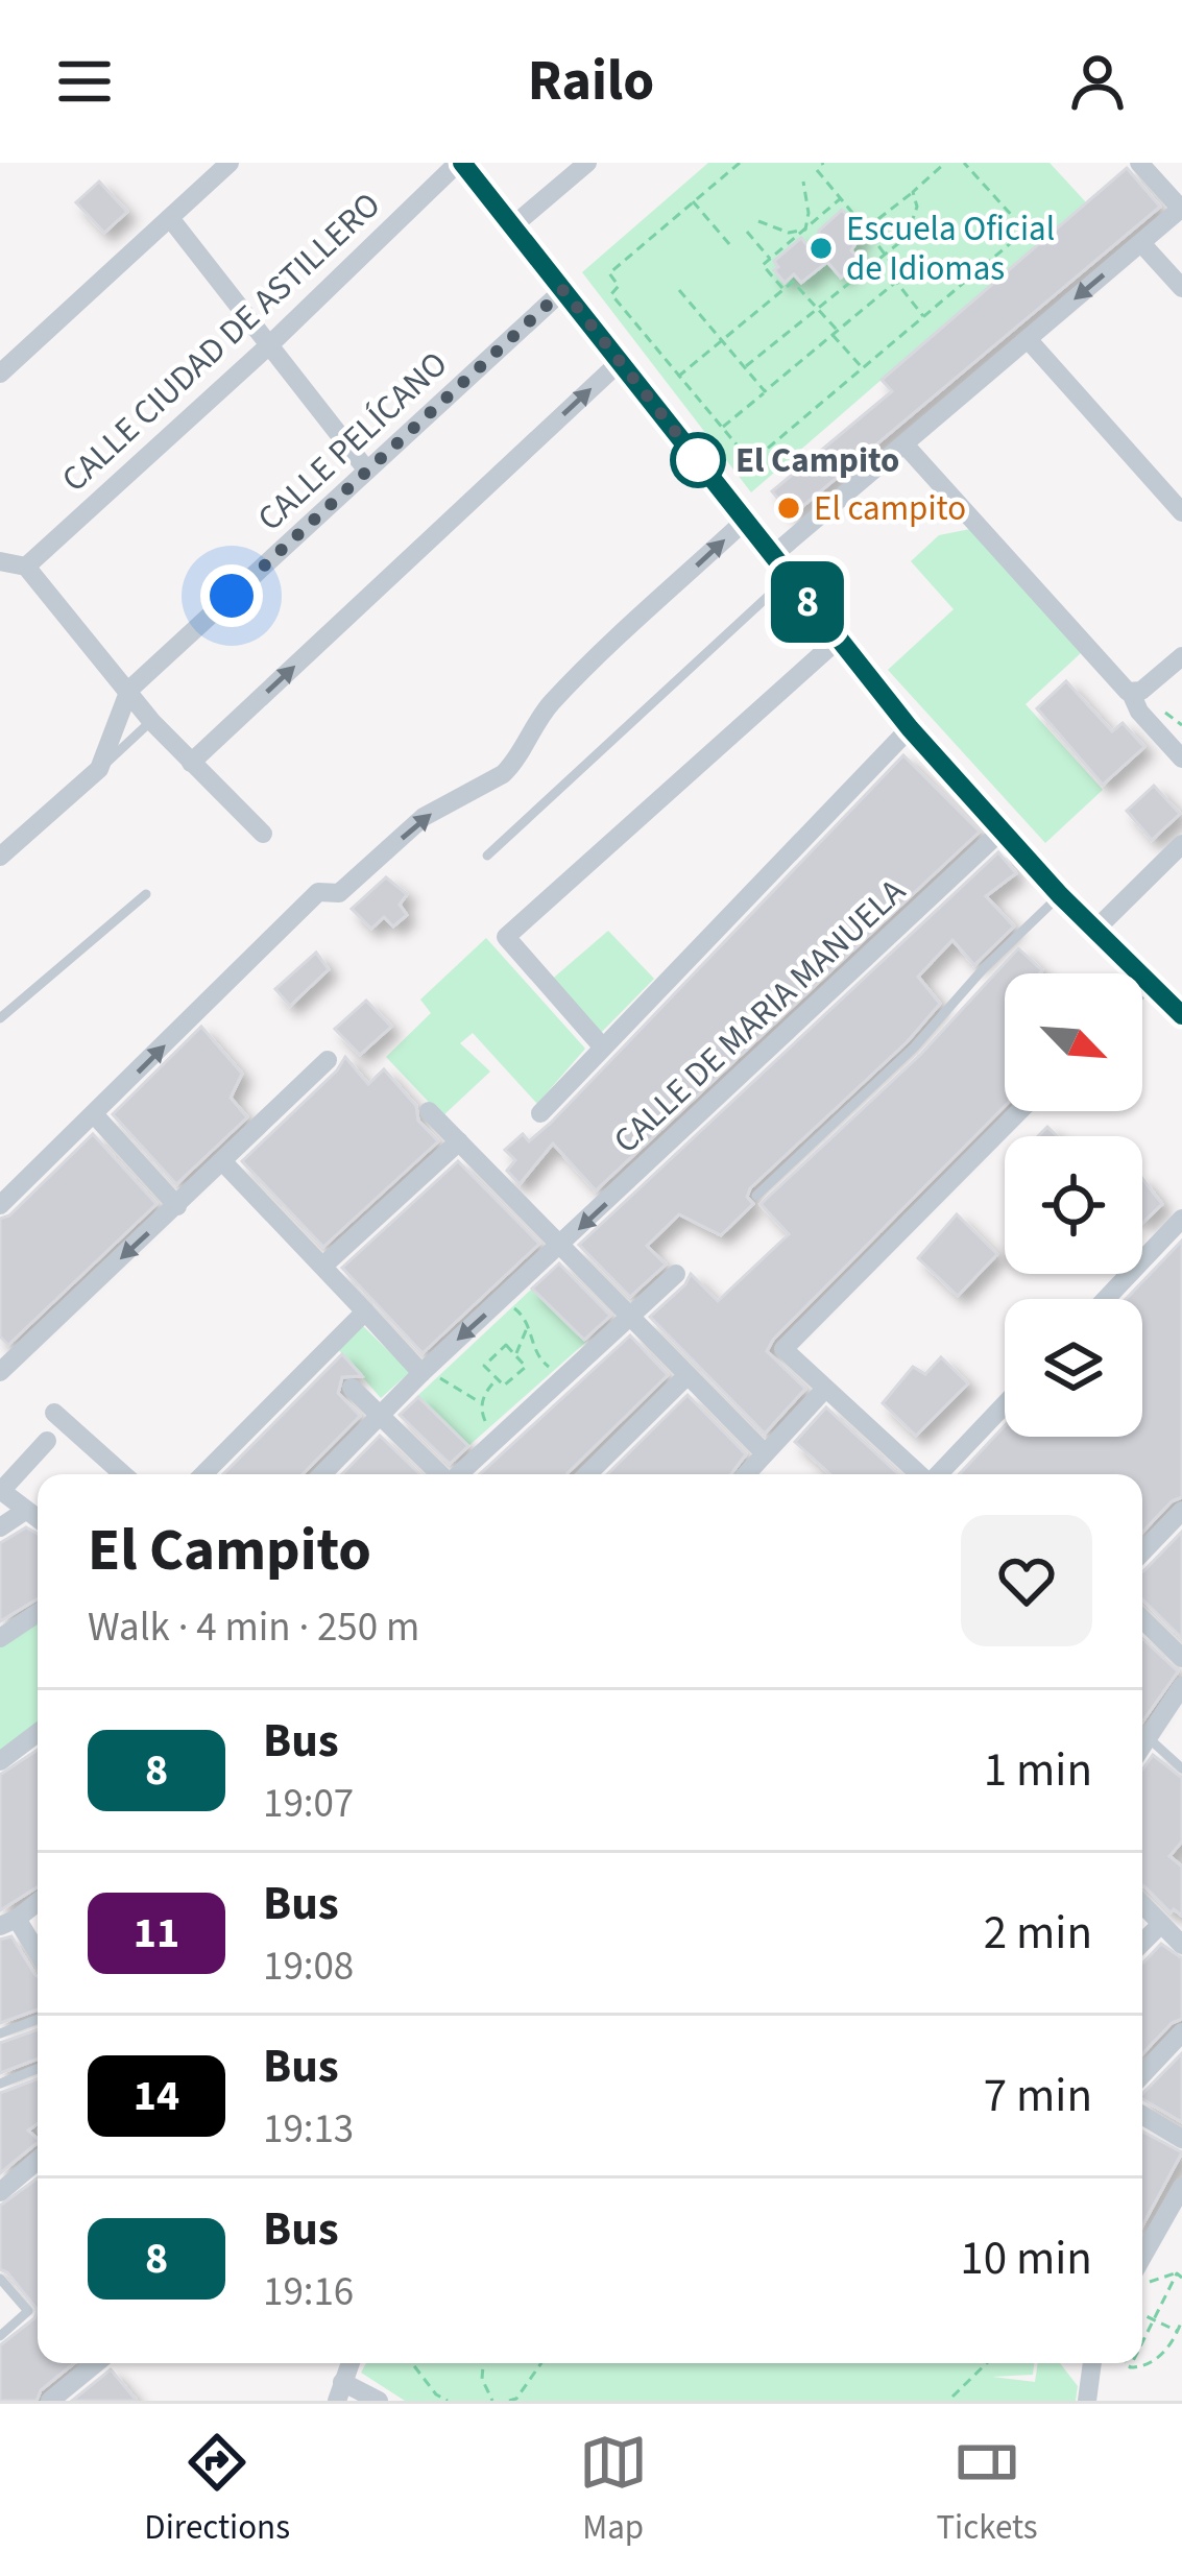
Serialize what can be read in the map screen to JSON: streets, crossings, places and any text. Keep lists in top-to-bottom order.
{
  "streets": {
    "street": ["CALLE CIUDAD DE ASTILLERO", "CALLE PELÍCANO", "CALLE DE MARIA MANUELA"]
  },
  "places": ["Escuela Oficial de Idiomas", "El Campito", "El campito"],
  "lines": ["bus line 8"],
  "north": "bottom right",
  "page": {
    "header": "Railo",
    "on_map": "8",
    "heading": ["El Campito", "Walk · 4 min · 250 m"],
    "list": [
      {
        "mark": "8",
        "name": "Bus",
        "note": "19:07",
        "value": "1 min"
      },
      {
        "mark": "11",
        "name": "Bus",
        "note": "19:08",
        "value": "2 min"
      },
      {
        "mark": "14",
        "name": "Bus",
        "note": "19:13",
        "value": "7 min"
      },
      {
        "mark": "8",
        "name": "Bus",
        "note": "19:16",
        "value": "10 min"
      }
    ],
    "tabs": ["Directions", "Map", "Tickets"]
  }
}
